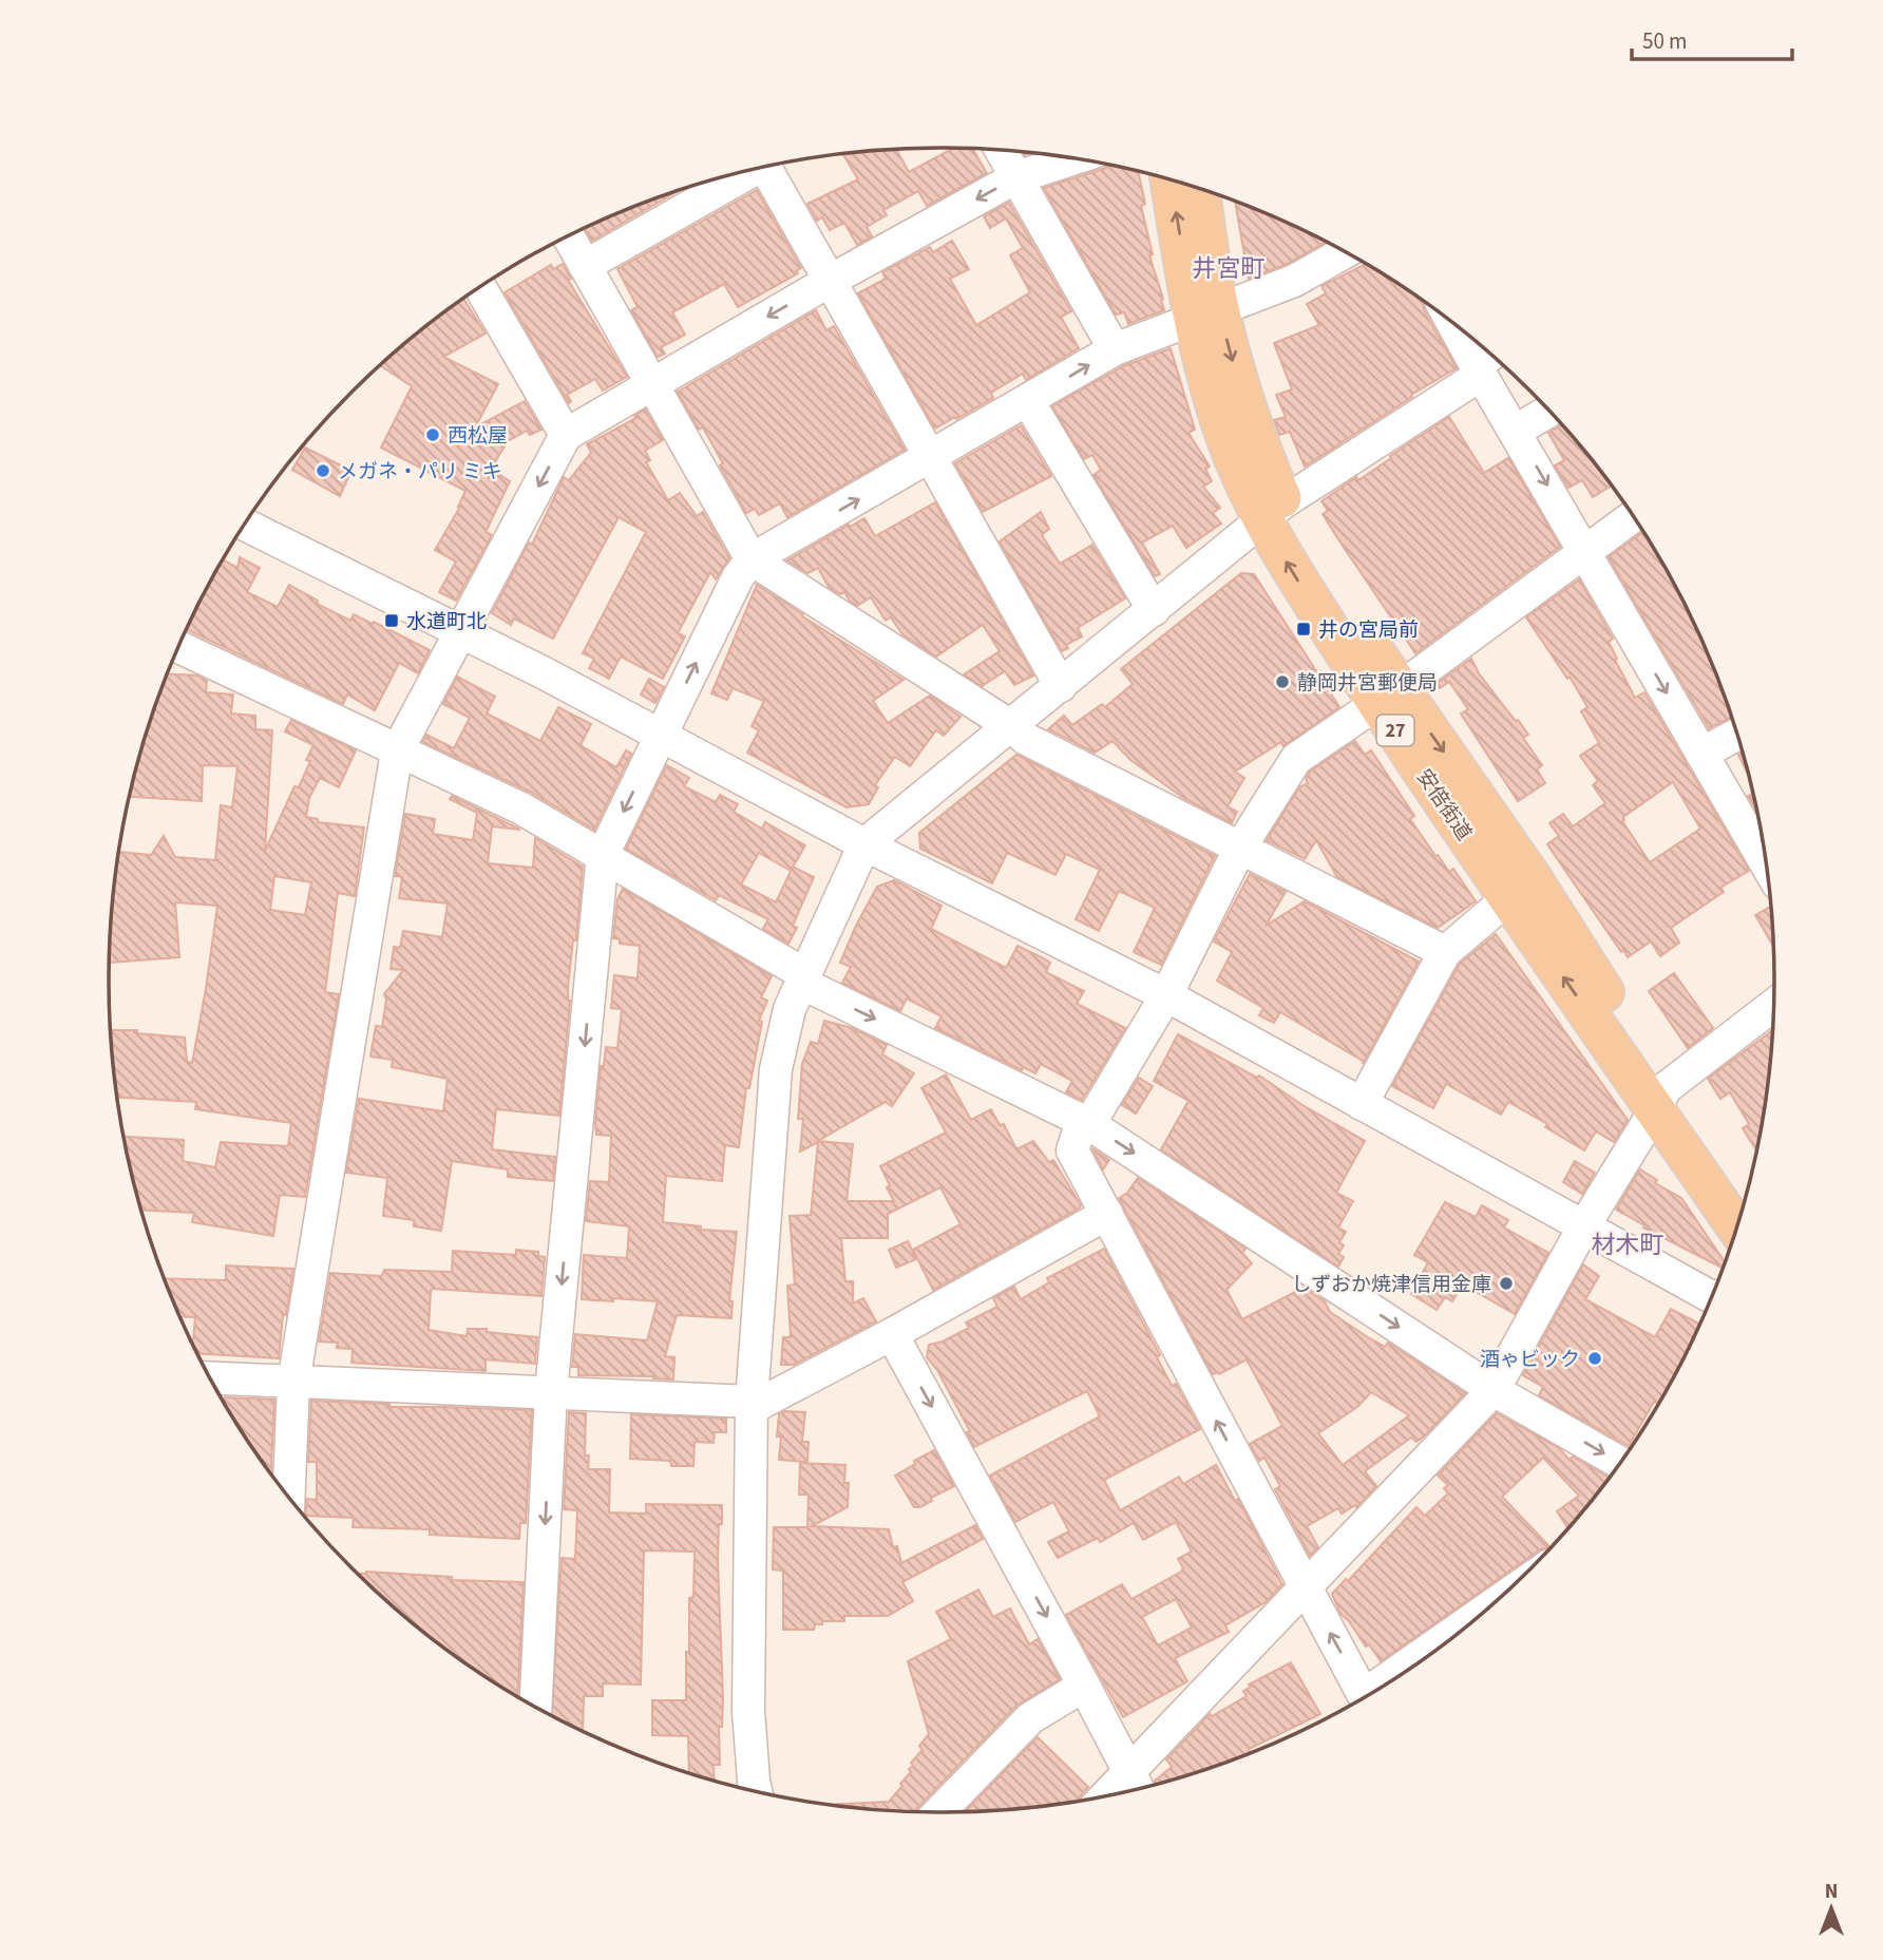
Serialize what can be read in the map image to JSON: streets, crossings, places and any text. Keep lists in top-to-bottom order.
{
  "streets": {
    "main road": ["27", "安倍街道"]
  },
  "districts": ["井宮町", "材木町"],
  "places": {
    "other": [
      "西松屋",
      "メガネ・パリ ミキ",
      "静岡井宮郵便局",
      "しずおか焼津信用金庫",
      "酒ゃビック"
    ],
    "transit": ["水道町北", "井の宮局前"]
  },
  "scale_bar": "50 m",
  "north": "top"
}
